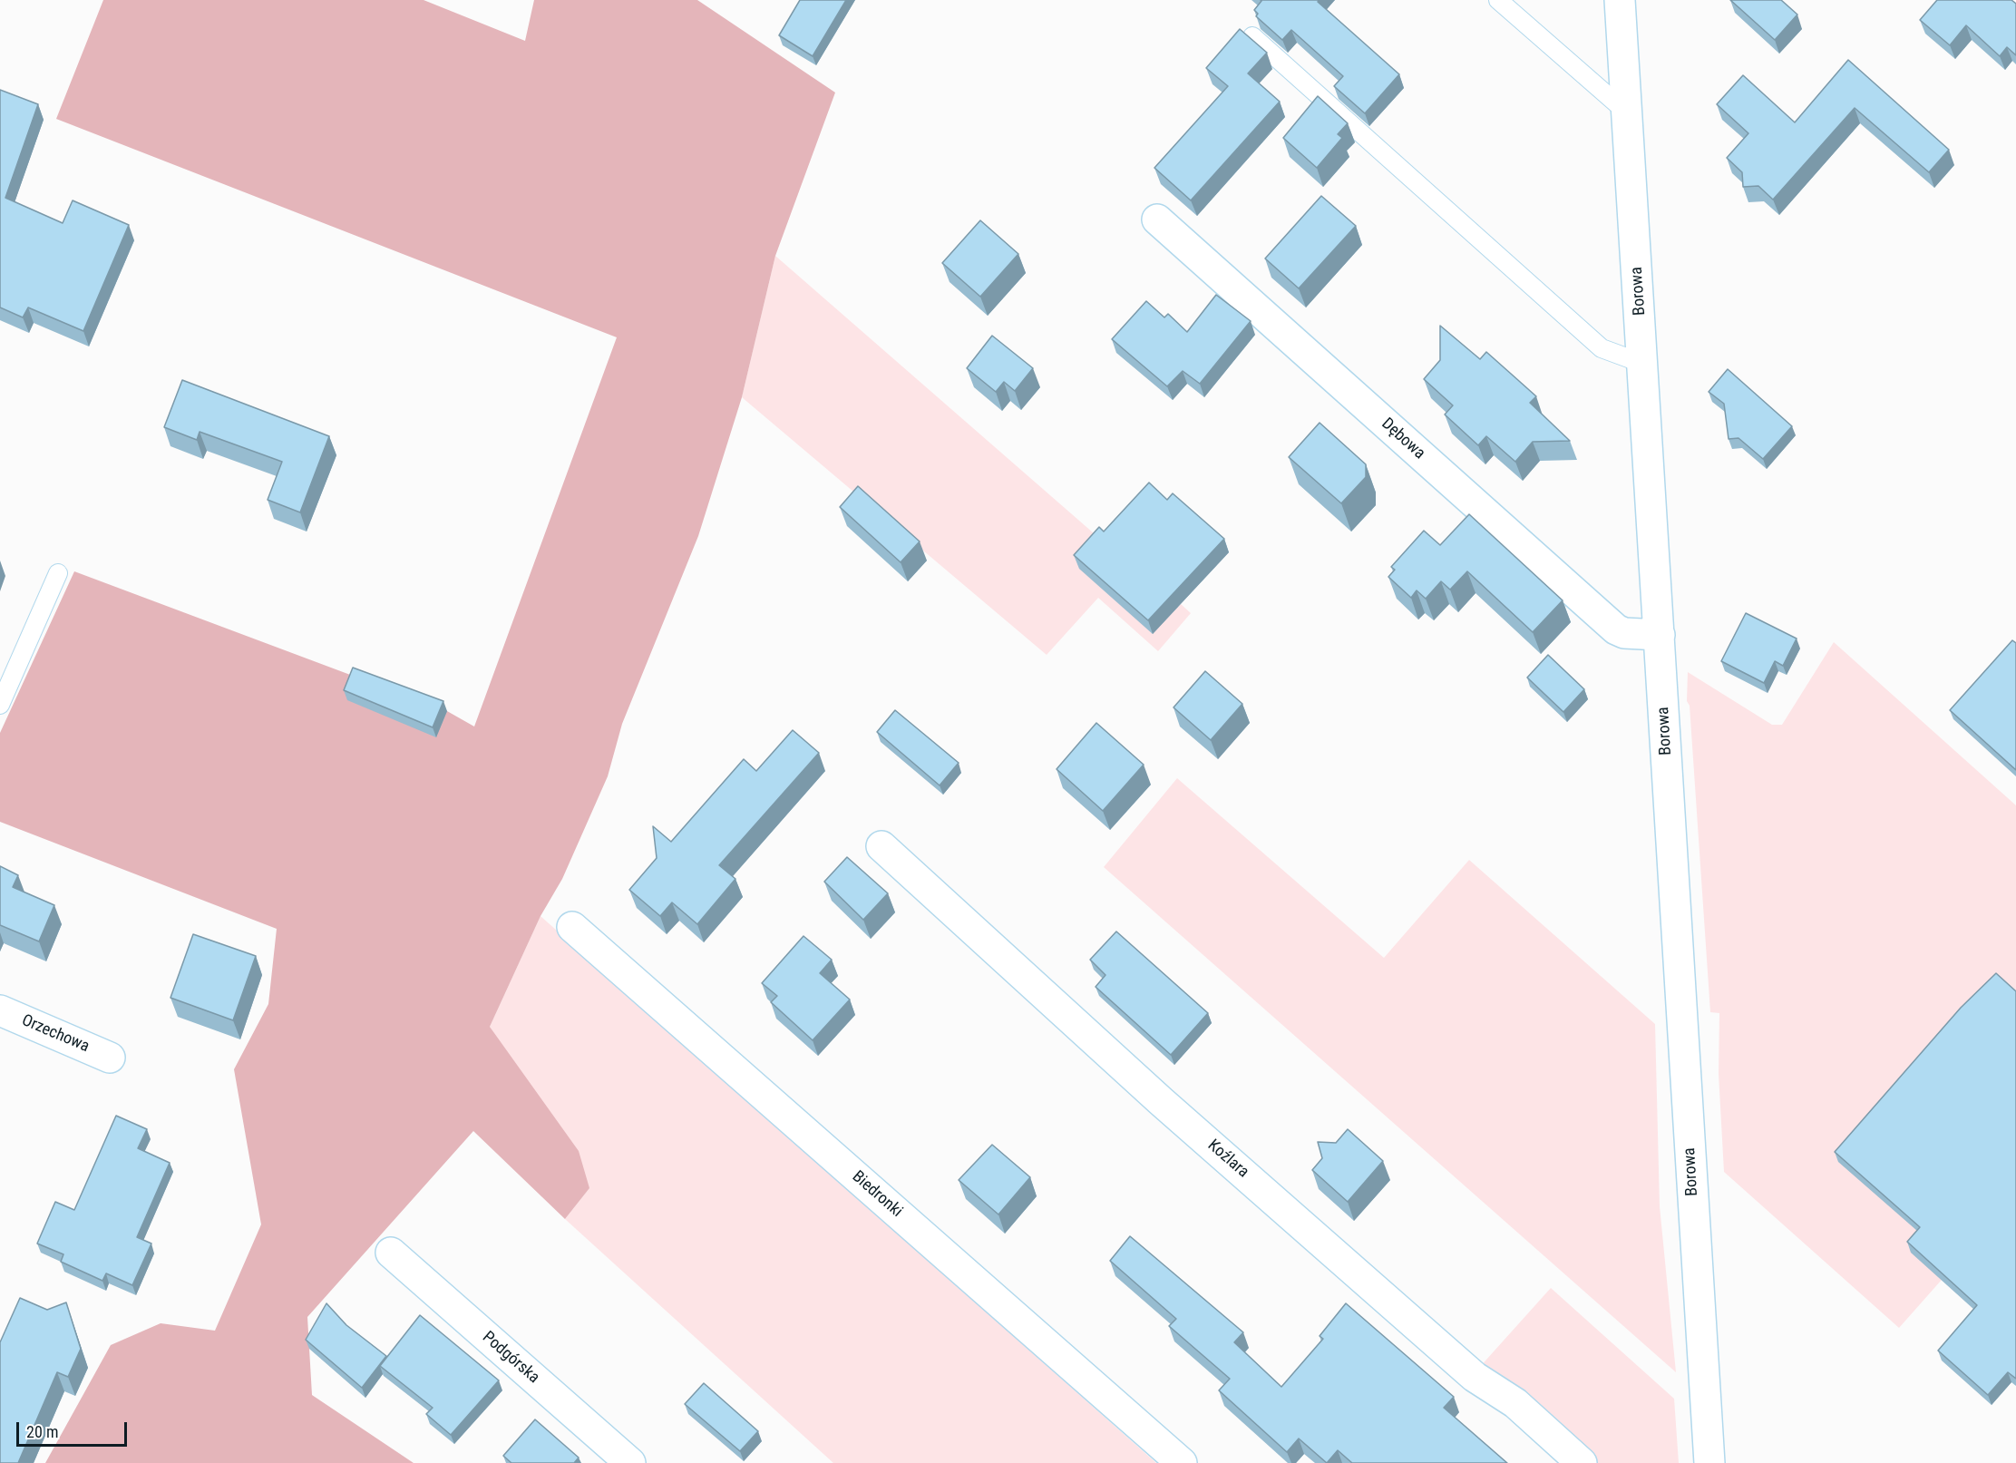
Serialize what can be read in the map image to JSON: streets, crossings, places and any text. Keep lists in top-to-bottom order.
{
  "streets": {
    "street": [
      "Borowa",
      "Dębowa",
      "Orzechowa",
      "Koźlara",
      "Biedronki",
      "Podgórska"
    ]
  },
  "crossings": [
    ["Borowa", "Dębowa"]
  ],
  "scale_bar": "20 m"
}
